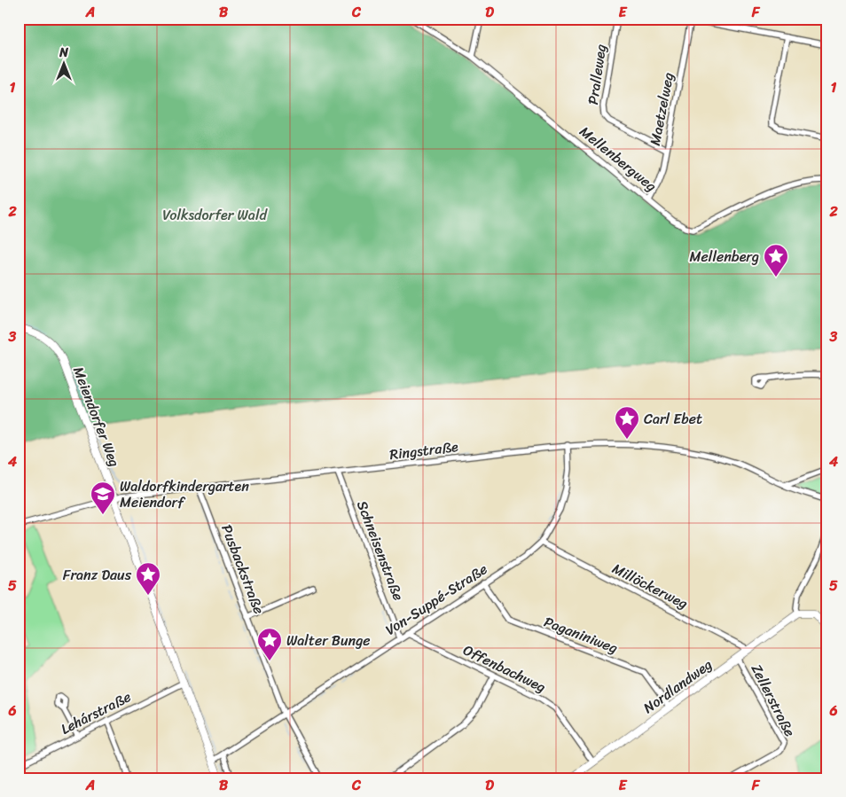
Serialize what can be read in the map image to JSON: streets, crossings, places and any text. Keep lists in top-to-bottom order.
{
  "streets": {
    "street": [
      "Pralleweg",
      "Maetzelweg",
      "Mellenbergweg",
      "Meiendorfer Weg",
      "Ringstraße",
      "Schneisenstraße",
      "Pusbackstraße",
      "Millöckerweg",
      "Von-Suppé-Straße",
      "Paganiniweg",
      "Offenbachweg",
      "Nordlandweg",
      "Zellerstraße",
      "Lehárstraße"
    ]
  },
  "crossings": [
    ["Pralleweg", "Maetzelweg"],
    ["Maetzelweg", "Mellenbergweg"],
    ["Meiendorfer Weg", "Ringstraße"],
    ["Meiendorfer Weg", "Von-Suppé-Straße"],
    ["Meiendorfer Weg", "Lehárstraße"],
    ["Ringstraße", "Schneisenstraße"],
    ["Ringstraße", "Pusbackstraße"],
    ["Ringstraße", "Von-Suppé-Straße"],
    ["Schneisenstraße", "Von-Suppé-Straße"],
    ["Pusbackstraße", "Von-Suppé-Straße"],
    ["Millöckerweg", "Von-Suppé-Straße"],
    ["Millöckerweg", "Nordlandweg"],
    ["Von-Suppé-Straße", "Paganiniweg"],
    ["Von-Suppé-Straße", "Offenbachweg"],
    ["Paganiniweg", "Nordlandweg"],
    ["Offenbachweg", "Nordlandweg"],
    ["Nordlandweg", "Zellerstraße"]
  ],
  "parks": ["Volksdorfer Wald"],
  "places": {
    "place": [
      "Mellenberg",
      "Carl Ebet",
      "Franz Daus",
      "Walter Bunge"
    ],
    "school or university": ["Waldorfkindergarten Meiendorf"]
  },
  "north": "top",
  "grid": {
    "columns": [
      "A",
      "B",
      "C",
      "D",
      "E",
      "F"
    ],
    "rows": [
      "1",
      "2",
      "3",
      "4",
      "5",
      "6"
    ]
  }
}
